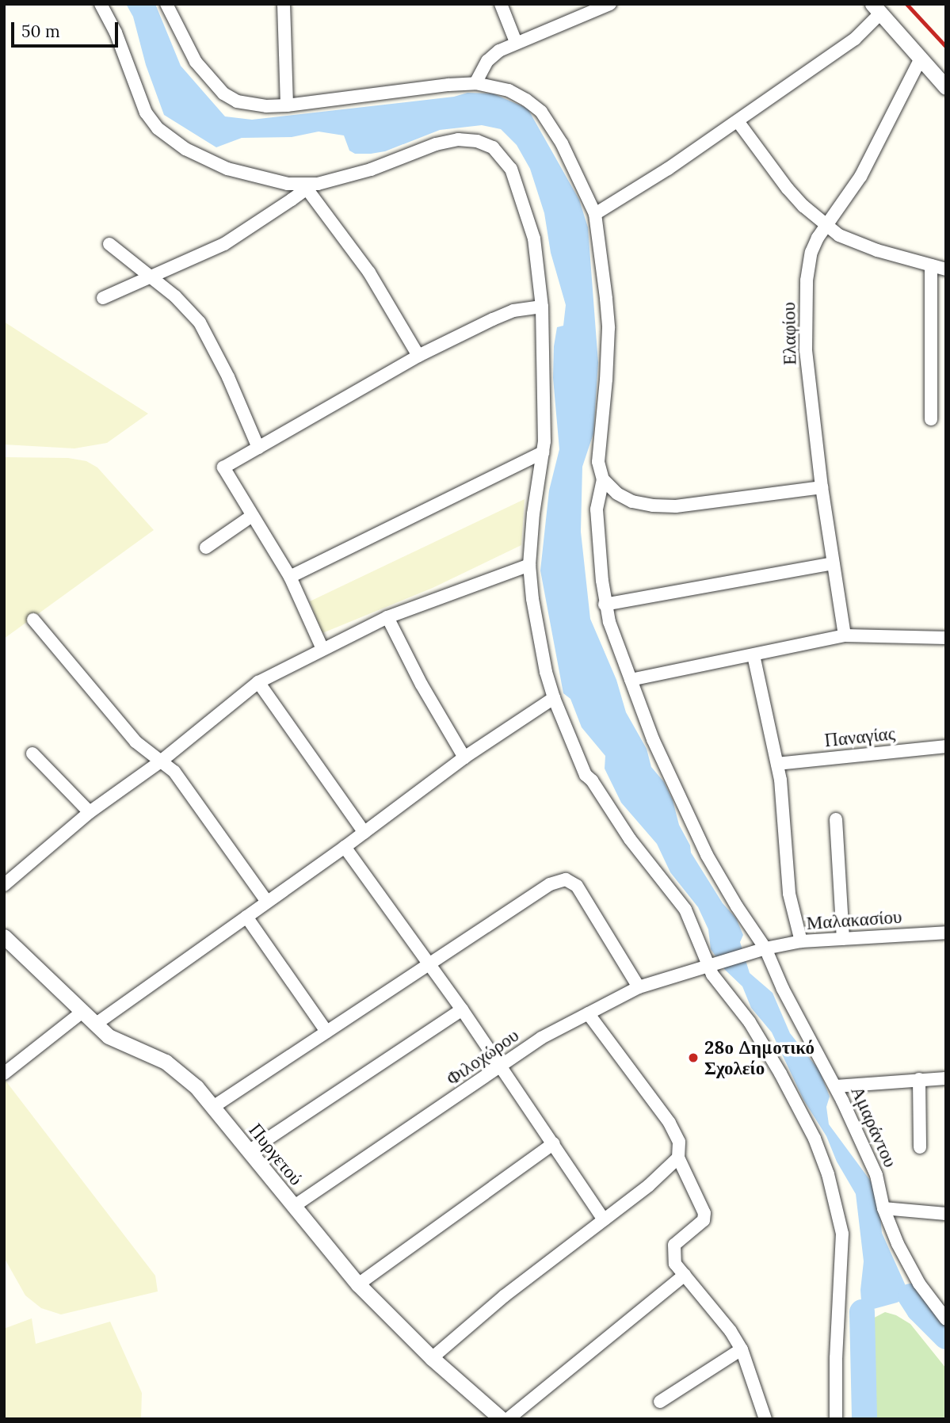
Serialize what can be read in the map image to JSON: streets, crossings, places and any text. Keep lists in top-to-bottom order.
{
  "streets": {
    "street": [
      "Ελαφίου",
      "Παναγίας",
      "Μαλακασίου",
      "Φιλοχώρου",
      "Αμαράντου",
      "Πυργετού"
    ]
  },
  "crossings": [
    ["Μαλακασίου", "Φιλοχώρου"],
    ["Μαλακασίου", "Αμαράντου"],
    ["Φιλοχώρου", "Πυργετού"]
  ],
  "places": ["28ο Δημοτικό Σχολείο"],
  "scale_bar": "50 m"
}
